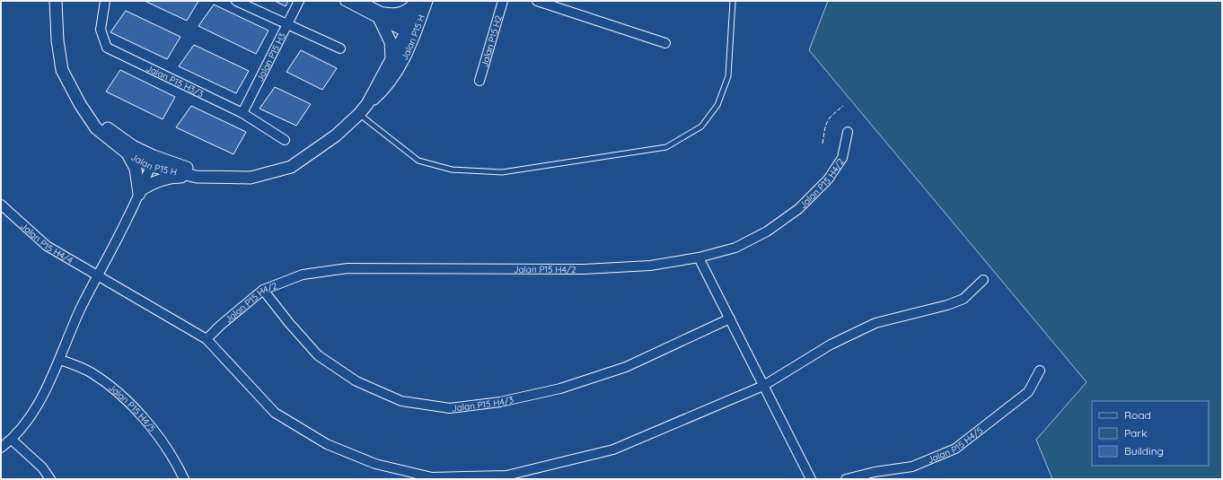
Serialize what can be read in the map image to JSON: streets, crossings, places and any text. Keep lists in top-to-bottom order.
{
  "streets": {
    "street": [
      "Jalan P15 H",
      "Jalan P15 H2",
      "Jalan P15 H3",
      "Jalan P15 H3/3",
      "Jalan P15 H4/2",
      "Jalan P15 H4/4",
      "Jalan P15 H4/3",
      "Jalan P15 H4/5"
    ]
  },
  "crossings": [
    ["Jalan P15 H3", "Jalan P15 H3/3"],
    ["Jalan P15 H4/2", "Jalan P15 H4/4"],
    ["Jalan P15 H4/2", "Jalan P15 H4/3"]
  ],
  "legend": ["Road", "Park", "Building"]
}
